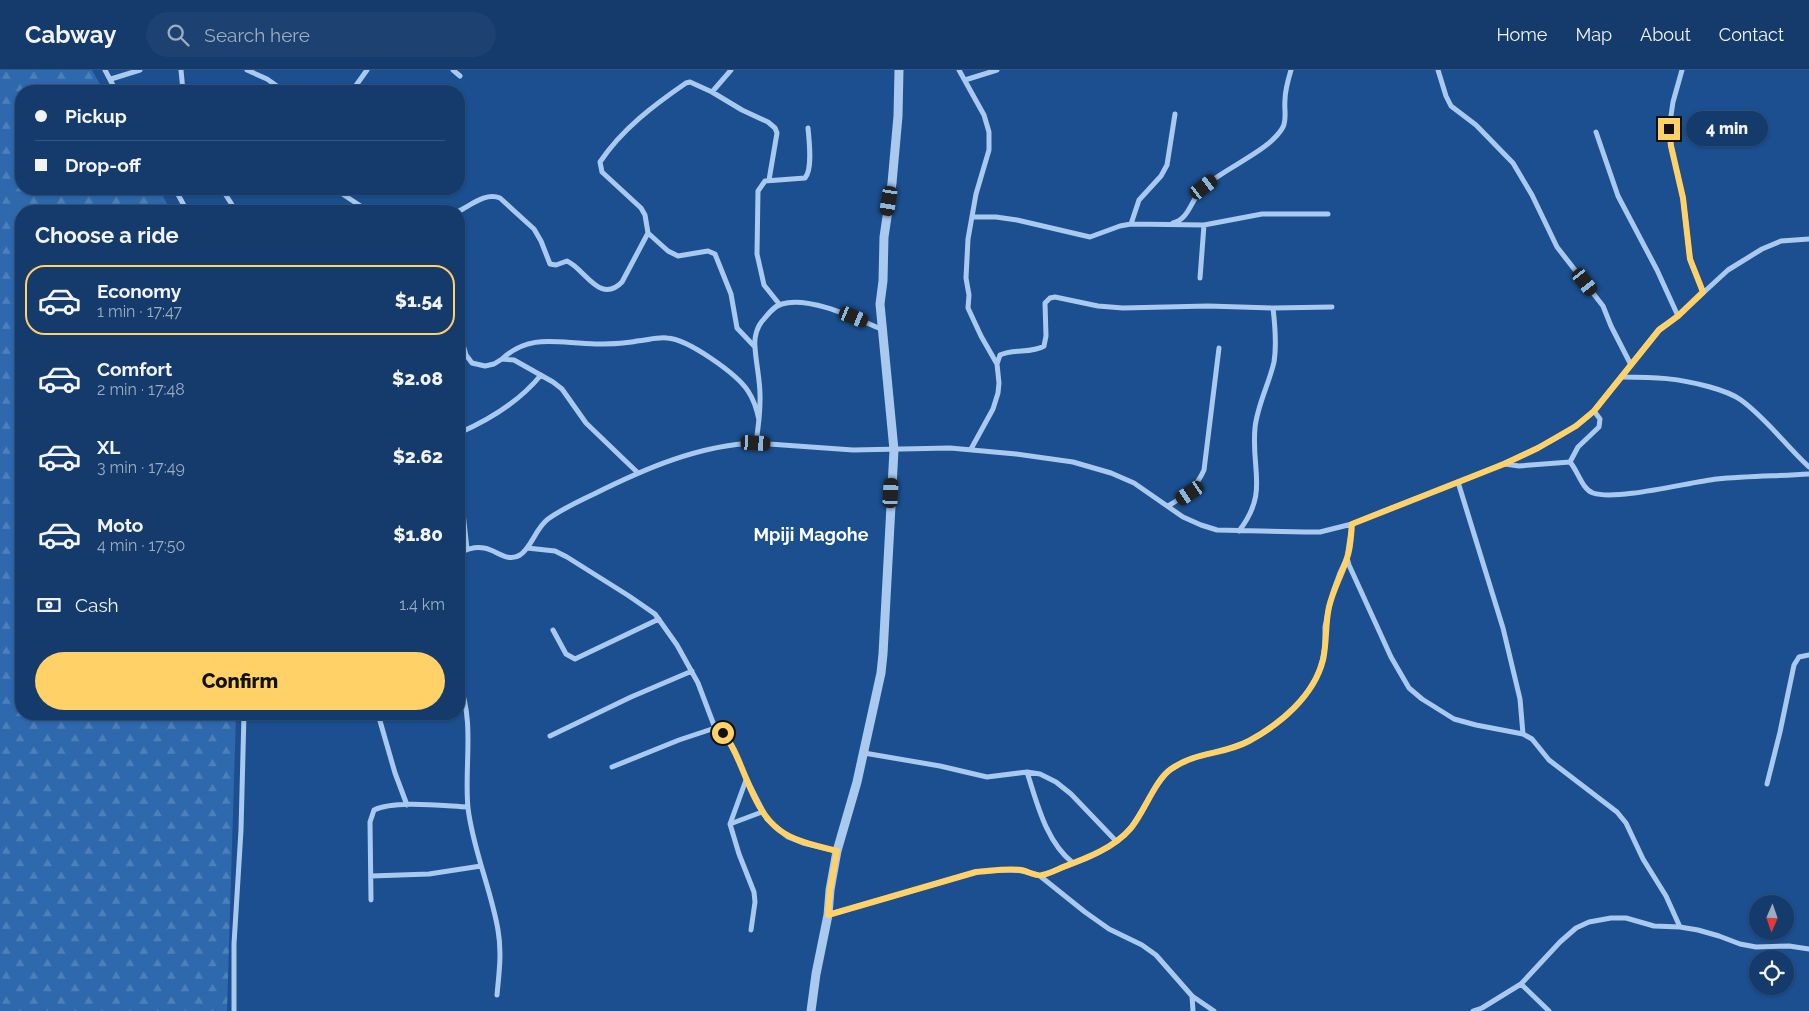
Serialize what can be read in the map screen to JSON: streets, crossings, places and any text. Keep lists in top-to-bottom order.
{
  "districts": ["Mpiji Magohe"],
  "north": "bottom",
  "page": {
    "header": "Cabway",
    "search": "Search here",
    "nav": [
      "Home",
      "Map",
      "About",
      "Contact"
    ],
    "banner": ["Pickup", "Drop-off"],
    "bubble": "4 min",
    "heading": "Choose a ride",
    "list": [
      {
        "name": "Economy",
        "note": "1 min · 17:47",
        "value": "$1.54"
      },
      {
        "name": "Comfort",
        "note": "2 min · 17:48",
        "value": "$2.08"
      },
      {
        "name": "XL",
        "note": "3 min · 17:49",
        "value": "$2.62"
      },
      {
        "name": "Moto",
        "note": "4 min · 17:50",
        "value": "$1.80"
      }
    ],
    "pay": ["Cash", "1.4 km"],
    "buttons": "Confirm"
  }
}
